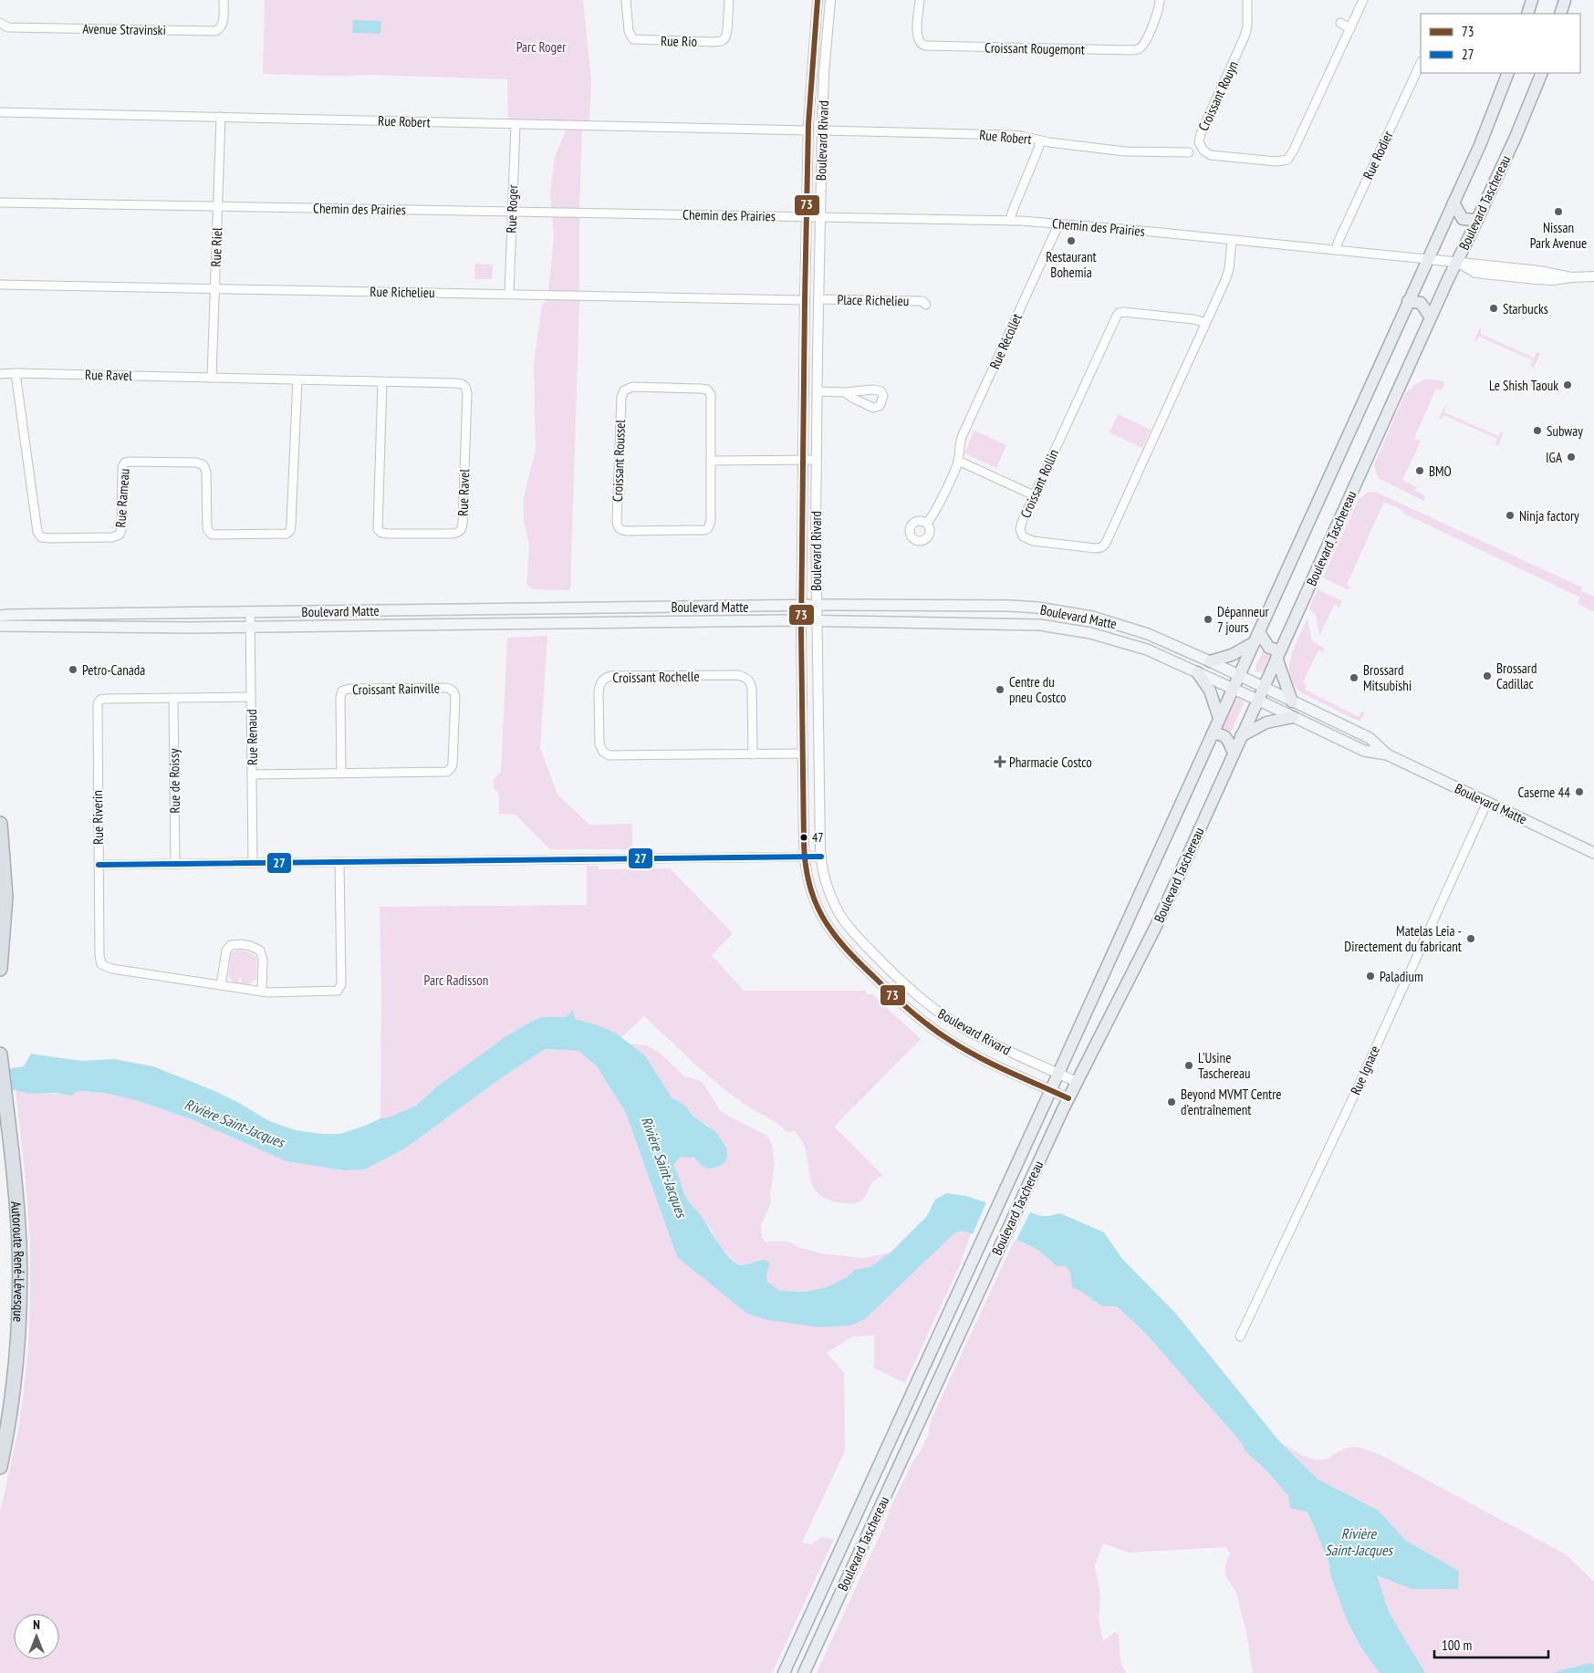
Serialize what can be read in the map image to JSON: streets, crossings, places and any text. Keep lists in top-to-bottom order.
{
  "streets": {
    "highway": ["Autoroute René-Lévesque"],
    "main road": ["Boulevard Taschereau", "Boulevard Matte"],
    "street": [
      "Avenue Stravinski",
      "Rue Rio",
      "Croissant Rougemont",
      "Croissant Rouyn",
      "Rue Robert",
      "Boulevard Rivard",
      "Rue Rodier",
      "Chemin des Prairies",
      "Rue Roger",
      "Rue Riel",
      "Rue Richelieu",
      "Place Richelieu",
      "Rue Récollet",
      "Rue Ravel",
      "Croissant Roussel",
      "Croissant Rollin",
      "Rue Rameau",
      "Croissant Rochelle",
      "Croissant Rainville",
      "Rue Renaud",
      "Rue de Roissy",
      "Rue Riverin",
      "Rue Ignace"
    ]
  },
  "crossings": [
    ["Rue Robert", "Boulevard Rivard"],
    ["Rue Robert", "Rue Roger"],
    ["Rue Robert", "Rue Riel"],
    ["Boulevard Rivard", "Boulevard Taschereau"],
    ["Boulevard Rivard", "Chemin des Prairies"],
    ["Boulevard Rivard", "Rue Richelieu"],
    ["Boulevard Rivard", "Place Richelieu"],
    ["Boulevard Rivard", "Boulevard Matte"],
    ["Boulevard Rivard", "Croissant Rochelle"],
    ["Rue Rodier", "Chemin des Prairies"],
    ["Boulevard Taschereau", "Chemin des Prairies"],
    ["Boulevard Taschereau", "Boulevard Matte"],
    ["Chemin des Prairies", "Rue Roger"],
    ["Chemin des Prairies", "Rue Riel"],
    ["Chemin des Prairies", "Rue Récollet"],
    ["Chemin des Prairies", "Croissant Rollin"],
    ["Rue Roger", "Rue Richelieu"],
    ["Rue Riel", "Rue Richelieu"],
    ["Rue Riel", "Rue Ravel"],
    ["Rue Ravel", "Rue Rameau"],
    ["Boulevard Matte", "Rue Renaud"],
    ["Boulevard Matte", "Rue Ignace"],
    ["Croissant Rainville", "Rue Renaud"],
    ["Rue Renaud", "Rue Riverin"],
    ["Rue de Roissy", "Rue Riverin"]
  ],
  "water": ["Rivière Saint-Jacques"],
  "parks": ["Parc Roger", "Parc Radisson"],
  "places": {
    "other": [
      "Nissan Park Avenue",
      "Restaurant Bohemia",
      "Starbucks",
      "Le Shish Taouk",
      "Subway",
      "IGA",
      "BMO",
      "Ninja factory",
      "Dépanneur 7 jours",
      "Petro-Canada",
      "Brossard Cadillac",
      "Brossard Mitsubishi",
      "Centre du pneu Costco",
      "Caserne 44",
      "47",
      "Matelas Leia - Directement du fabricant",
      "Paladium",
      "L'Usine Taschereau",
      "Beyond MVMT Centre d’entraînement"
    ],
    "health": ["Pharmacie Costco"]
  },
  "lines": ["transit line 73", "transit line 27"],
  "legend": ["73", "27"],
  "scale_bar": "100 m",
  "north": "top"
}
